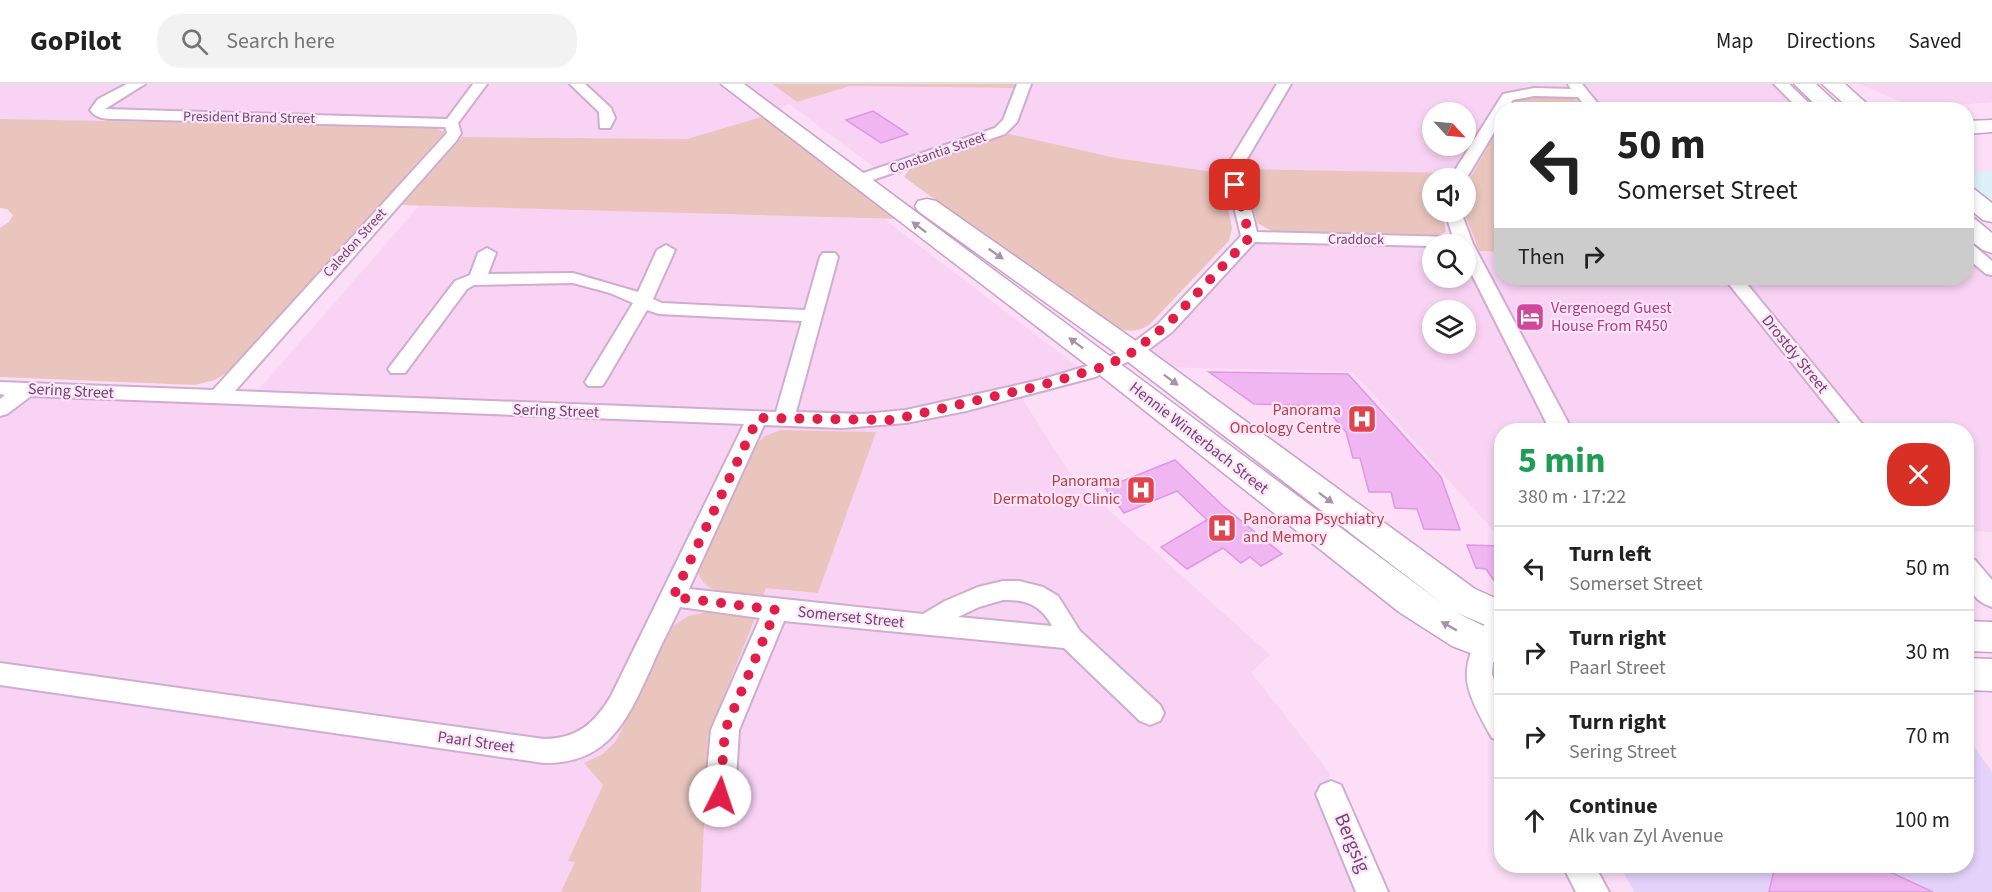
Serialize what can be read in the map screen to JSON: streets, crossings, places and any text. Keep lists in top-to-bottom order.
{
  "streets": {
    "street": [
      "President Brand Street",
      "Constantia Street",
      "Craddock",
      "Caledon Street",
      "Drostdy Street",
      "Sering Street",
      "Hennie Winterbach Street",
      "Somerset Street",
      "Paarl Street",
      "Bergsig"
    ]
  },
  "crossings": [
    ["President Brand Street", "Caledon Street"],
    ["Constantia Street", "Hennie Winterbach Street"],
    ["Craddock", "Sering Street"],
    ["Caledon Street", "Sering Street"],
    ["Sering Street", "Hennie Winterbach Street"],
    ["Sering Street", "Paarl Street"],
    ["Somerset Street", "Paarl Street"]
  ],
  "places": {
    "hotel": ["Vergenoegd Guest House From R450"],
    "hospital": ["Panorama Oncology Centre", "Panorama Dermatology Clinic", "Panorama Psychiatry and Memory"]
  },
  "north": "bottom right",
  "page": {
    "header": "GoPilot",
    "search": "Search here",
    "nav": ["Map", "Directions", "Saved"],
    "turn": ["50 m", "Somerset Street"],
    "then": "Then",
    "heading": ["5 min", "380 m · 17:22"],
    "list": [
      {
        "name": "Turn left",
        "note": "Somerset Street",
        "value": "50 m"
      },
      {
        "name": "Turn right",
        "note": "Paarl Street",
        "value": "30 m"
      },
      {
        "name": "Turn right",
        "note": "Sering Street",
        "value": "70 m"
      },
      {
        "name": "Continue",
        "note": "Alk van Zyl Avenue",
        "value": "100 m"
      }
    ]
  }
}
